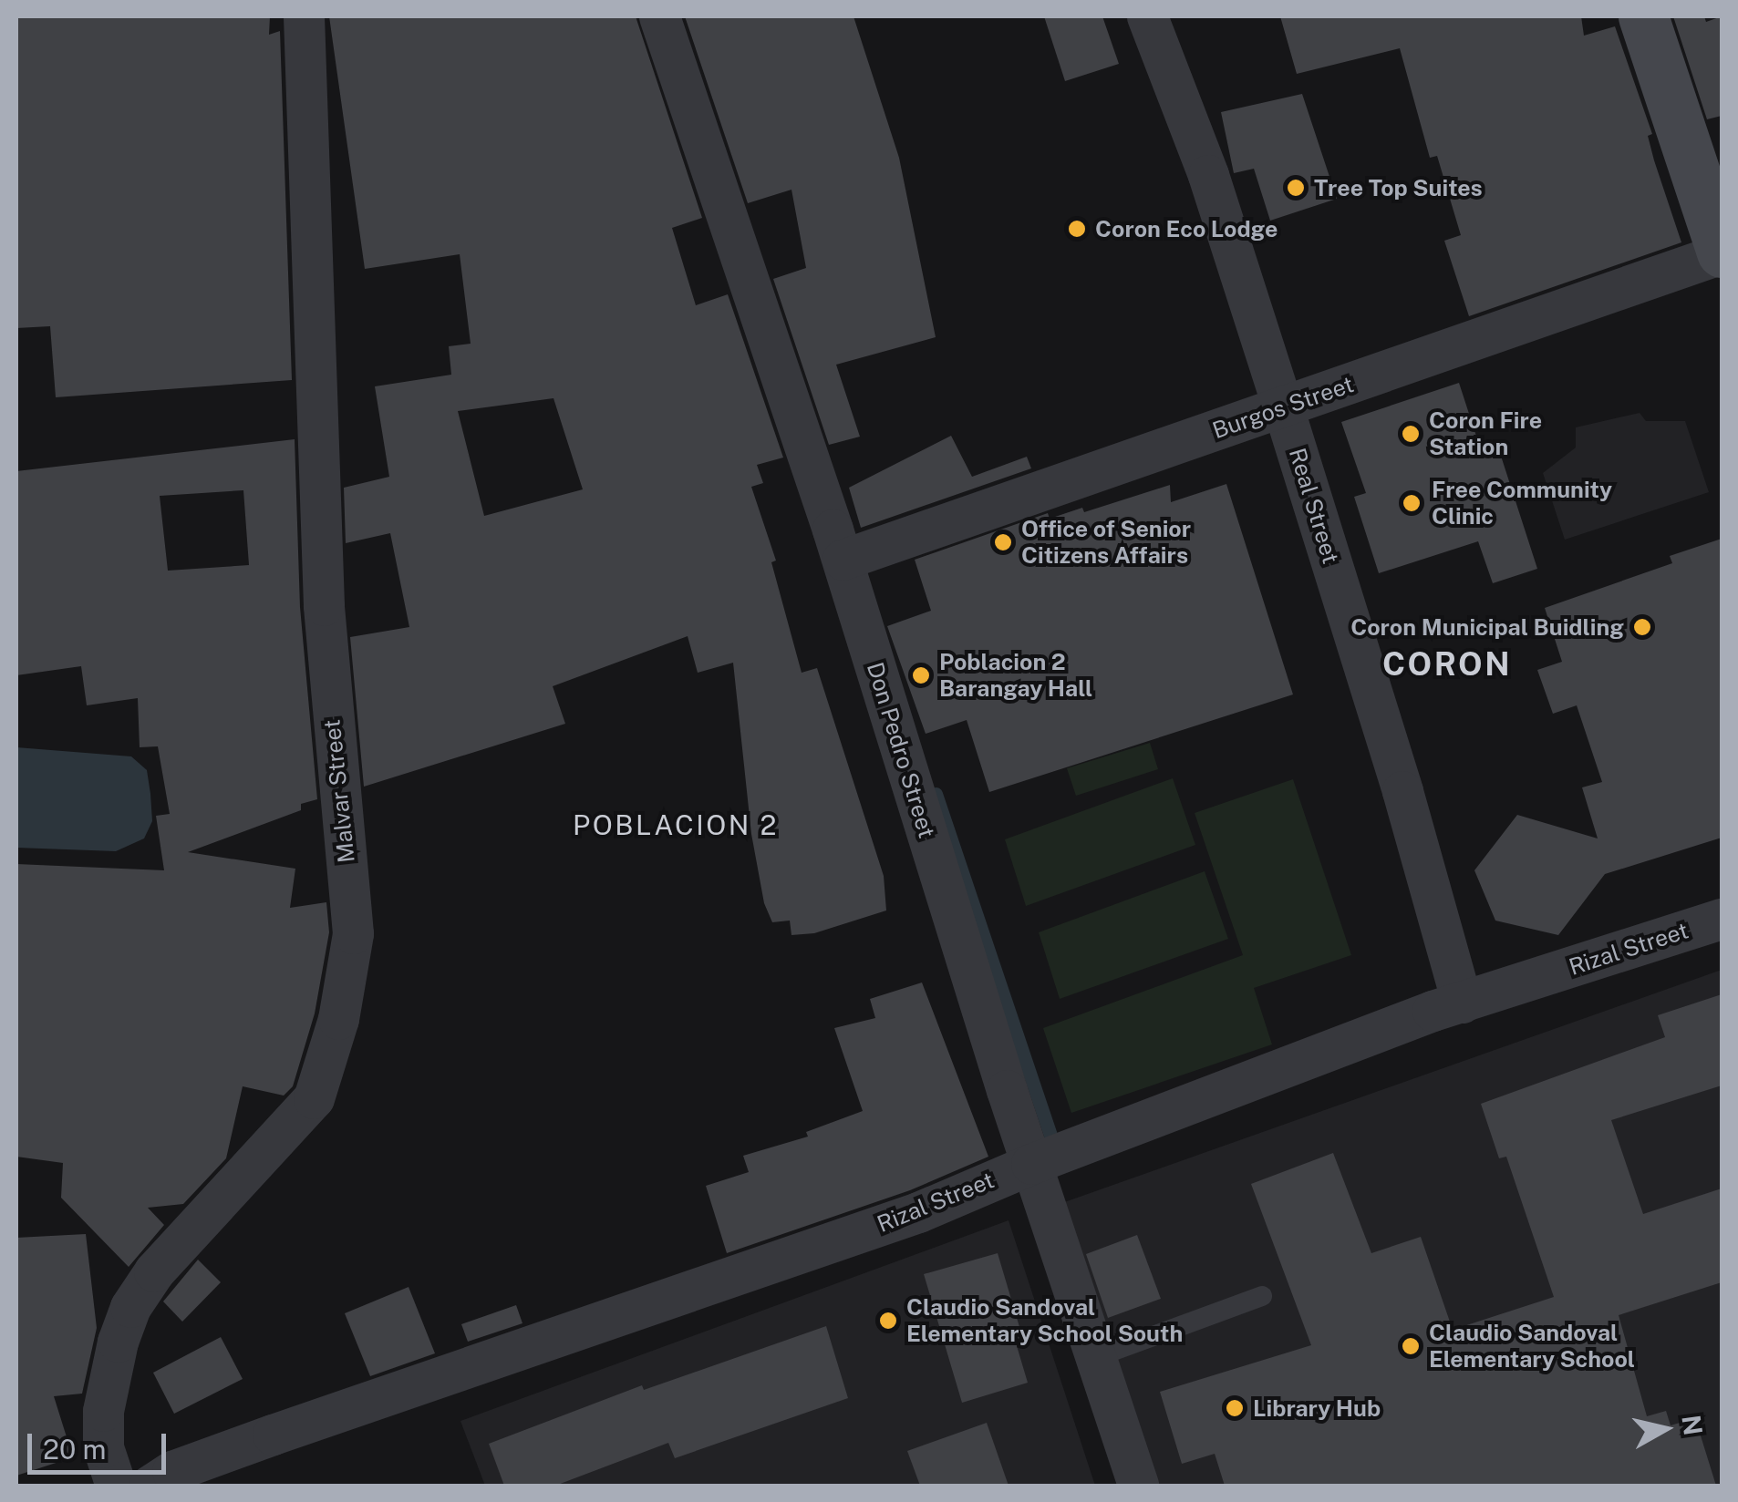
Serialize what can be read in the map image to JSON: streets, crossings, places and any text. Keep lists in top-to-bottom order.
{
  "streets": {
    "street": [
      "Burgos Street",
      "Real Street",
      "Don Pedro Street",
      "Malvar Street",
      "Rizal Street"
    ]
  },
  "crossings": [
    ["Burgos Street", "Real Street"],
    ["Burgos Street", "Don Pedro Street"],
    ["Real Street", "Rizal Street"],
    ["Don Pedro Street", "Rizal Street"]
  ],
  "districts": ["CORON", "POBLACION 2"],
  "places": [
    "Tree Top Suites",
    "Coron Eco Lodge",
    "Coron Fire Station",
    "Free Community Clinic",
    "Office of Senior Citizens Affairs",
    "Coron Municipal Buidling",
    "Poblacion 2 Barangay Hall",
    "Claudio Sandoval Elementary School South",
    "Claudio Sandoval Elementary School",
    "Library Hub"
  ],
  "scale_bar": "20 m",
  "north": "right"
}
